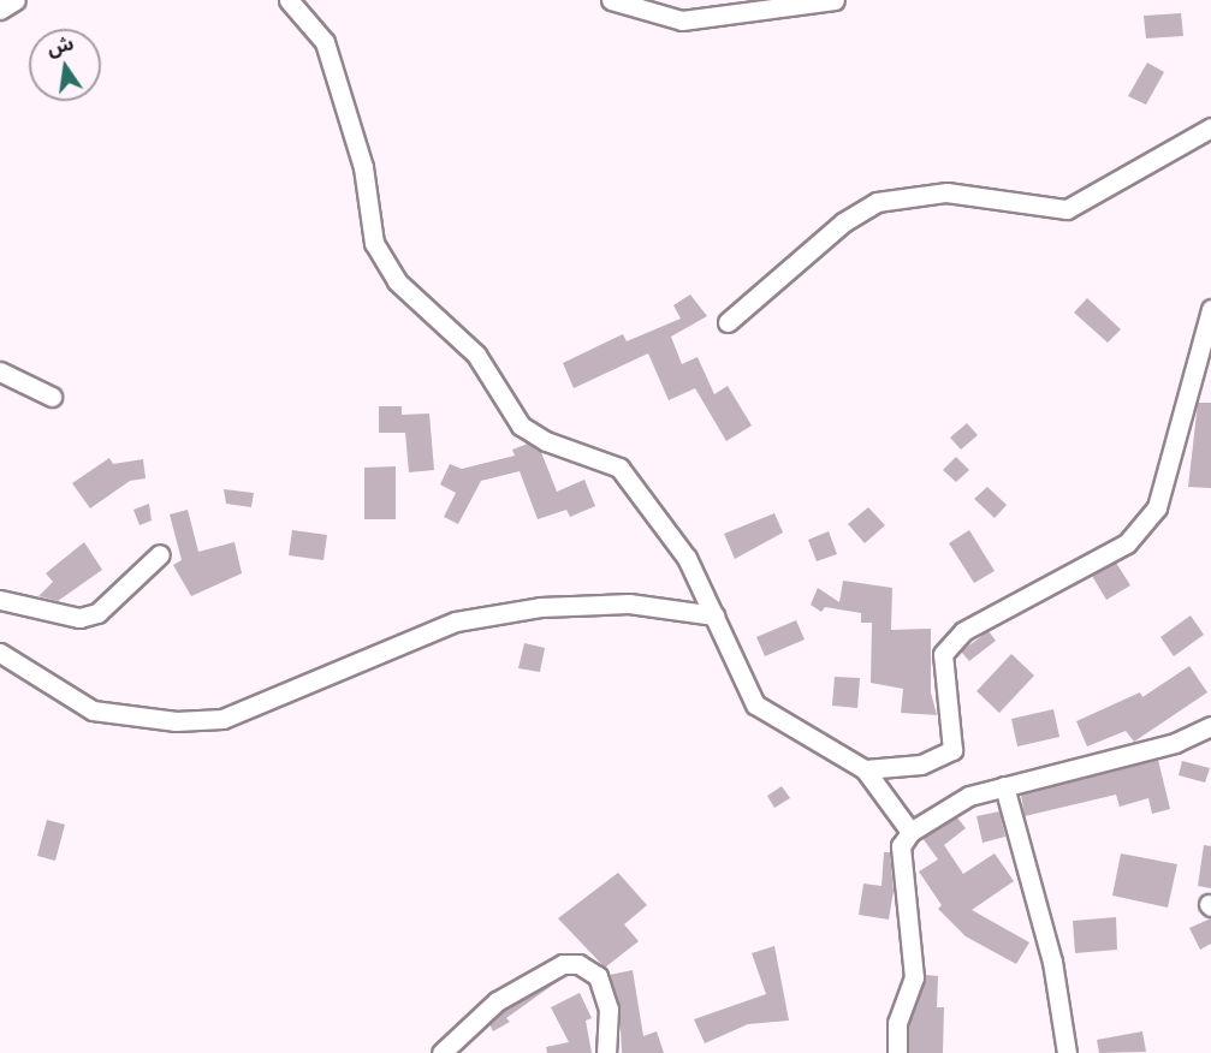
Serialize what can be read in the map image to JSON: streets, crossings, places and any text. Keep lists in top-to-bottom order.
{
  "north": "top"
}
